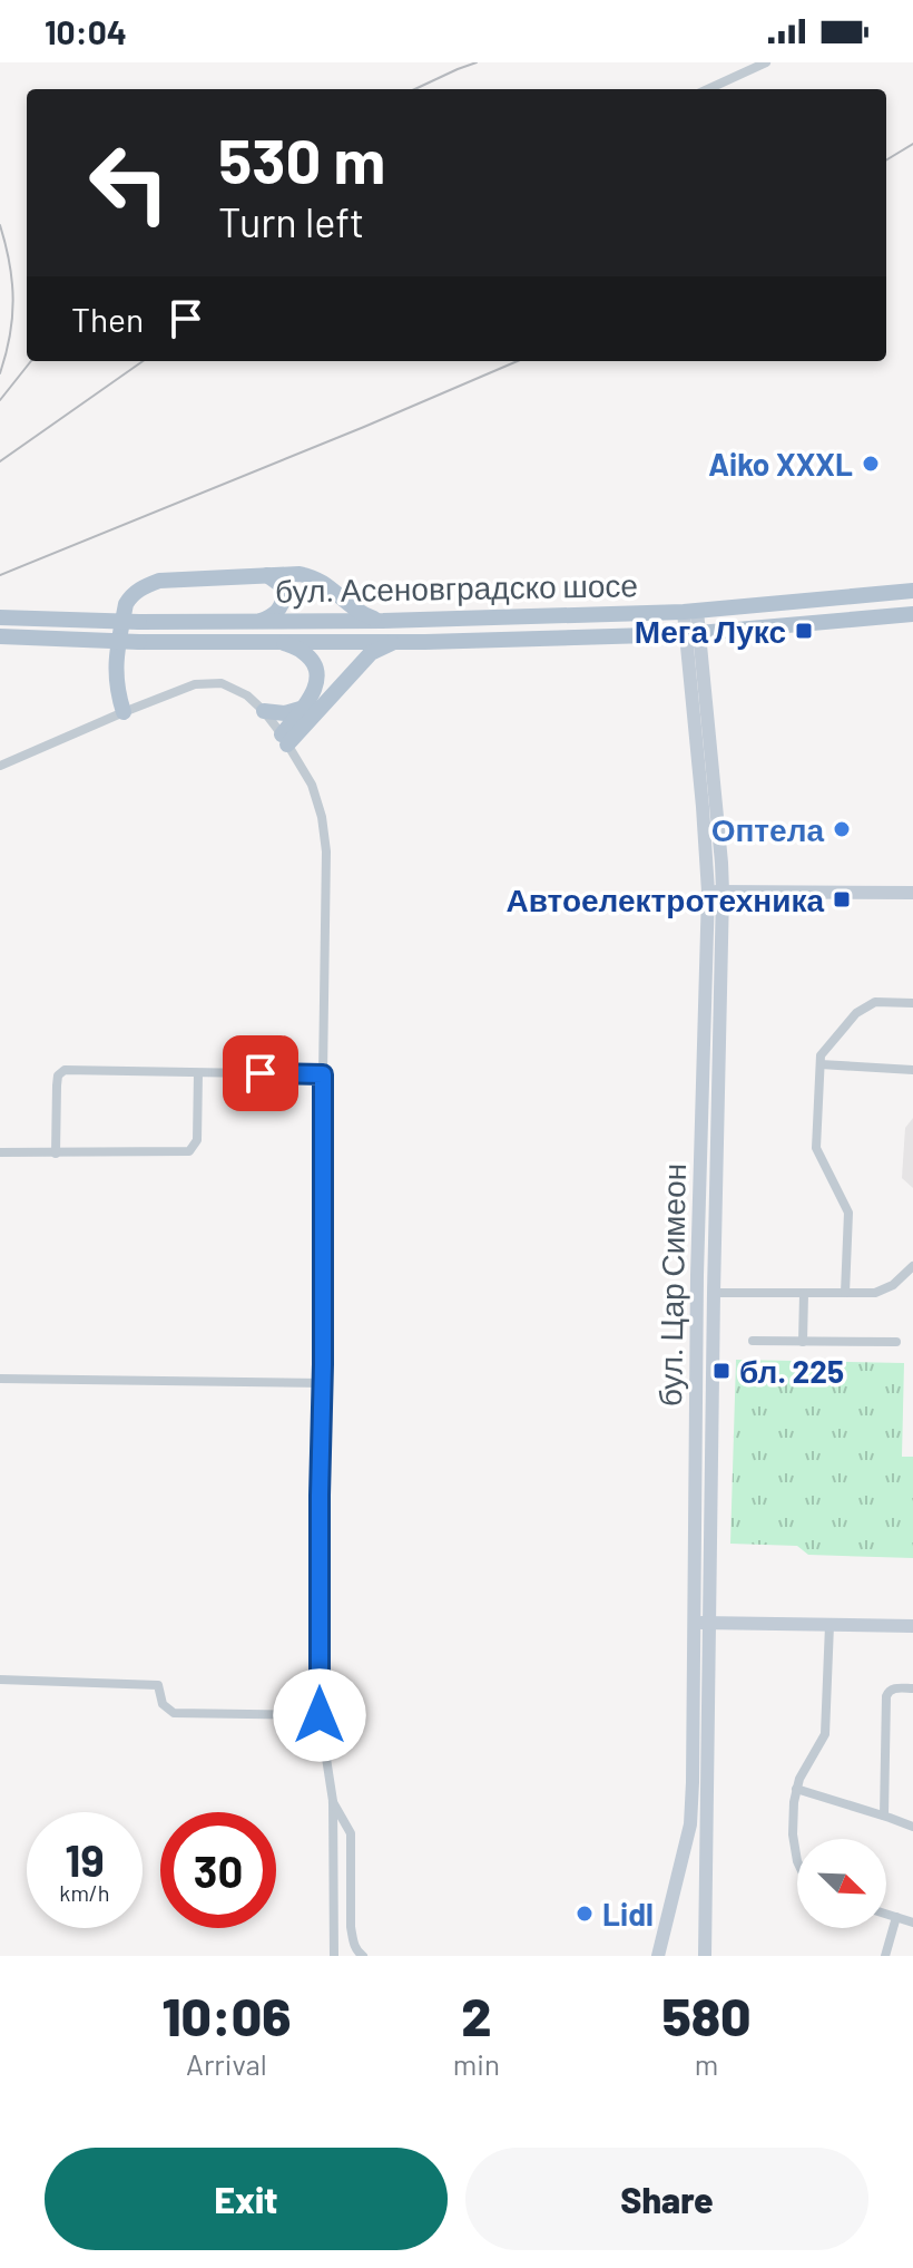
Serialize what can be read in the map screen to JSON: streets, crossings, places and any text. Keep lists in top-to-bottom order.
{
  "streets": {
    "main road": ["бул. Асеновградско шосе", "бул. Цар Симеон"]
  },
  "crossings": [
    ["бул. Асеновградско шосе", "бул. Цар Симеон"]
  ],
  "places": {
    "other": ["Aiko XXXL", "Оптела", "Lidl"],
    "transit": ["Мега Лукс", "Автоелектротехника", "бл. 225"]
  },
  "north": "bottom right",
  "page": {
    "status": "10:04",
    "turn": ["530 m", "Turn left"],
    "then": "Then",
    "speed": "19 km/h",
    "limit": "30",
    "eta": [
      "10:06",
      "Arrival",
      "2",
      "min",
      "580",
      "m"
    ],
    "buttons": ["Exit", "Share"]
  }
}
